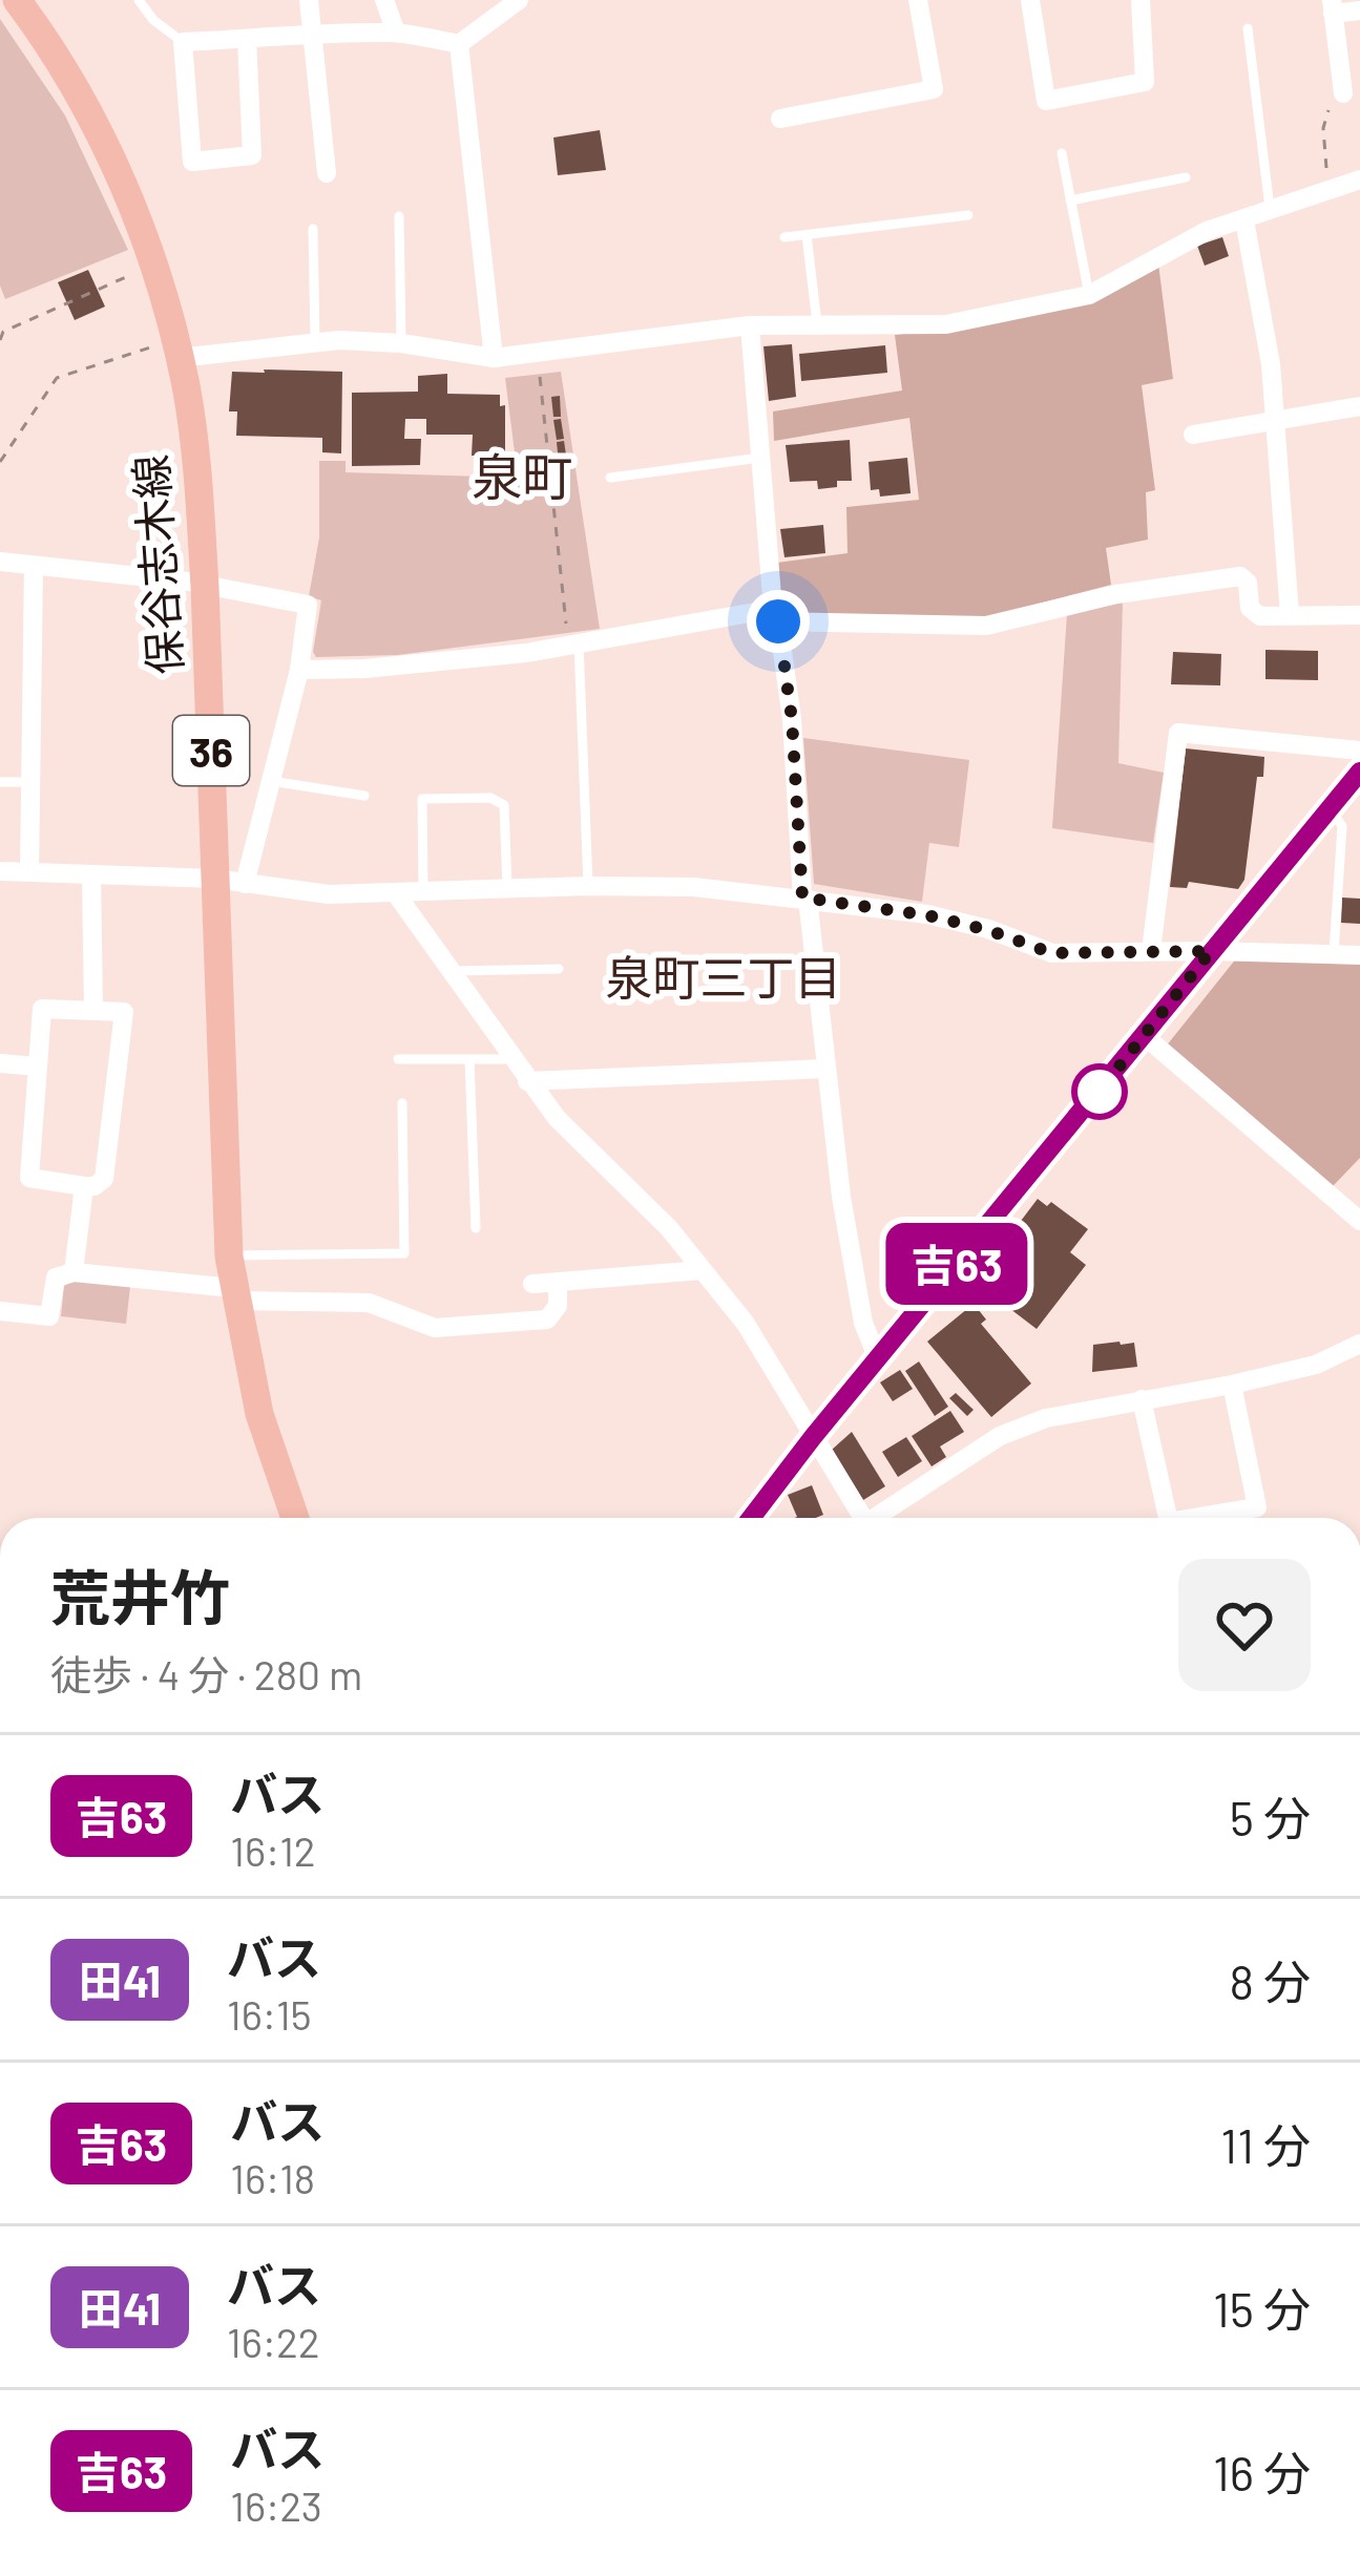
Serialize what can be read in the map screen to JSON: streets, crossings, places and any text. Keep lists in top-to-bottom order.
{
  "streets": {
    "main road": ["保谷志木線", "36"]
  },
  "districts": ["泉町", "泉町三丁目"],
  "lines": ["bus line 吉63"],
  "page": {
    "on_map": "吉63",
    "heading": ["荒井竹", "徒歩 · 4 分 · 280 m"],
    "list": [
      {
        "mark": "吉63",
        "name": "バス",
        "note": "16:12",
        "value": "5 分"
      },
      {
        "mark": "田41",
        "name": "バス",
        "note": "16:15",
        "value": "8 分"
      },
      {
        "mark": "吉63",
        "name": "バス",
        "note": "16:18",
        "value": "11 分"
      },
      {
        "mark": "田41",
        "name": "バス",
        "note": "16:22",
        "value": "15 分"
      },
      {
        "mark": "吉63",
        "name": "バス",
        "note": "16:23",
        "value": "16 分"
      }
    ]
  }
}
